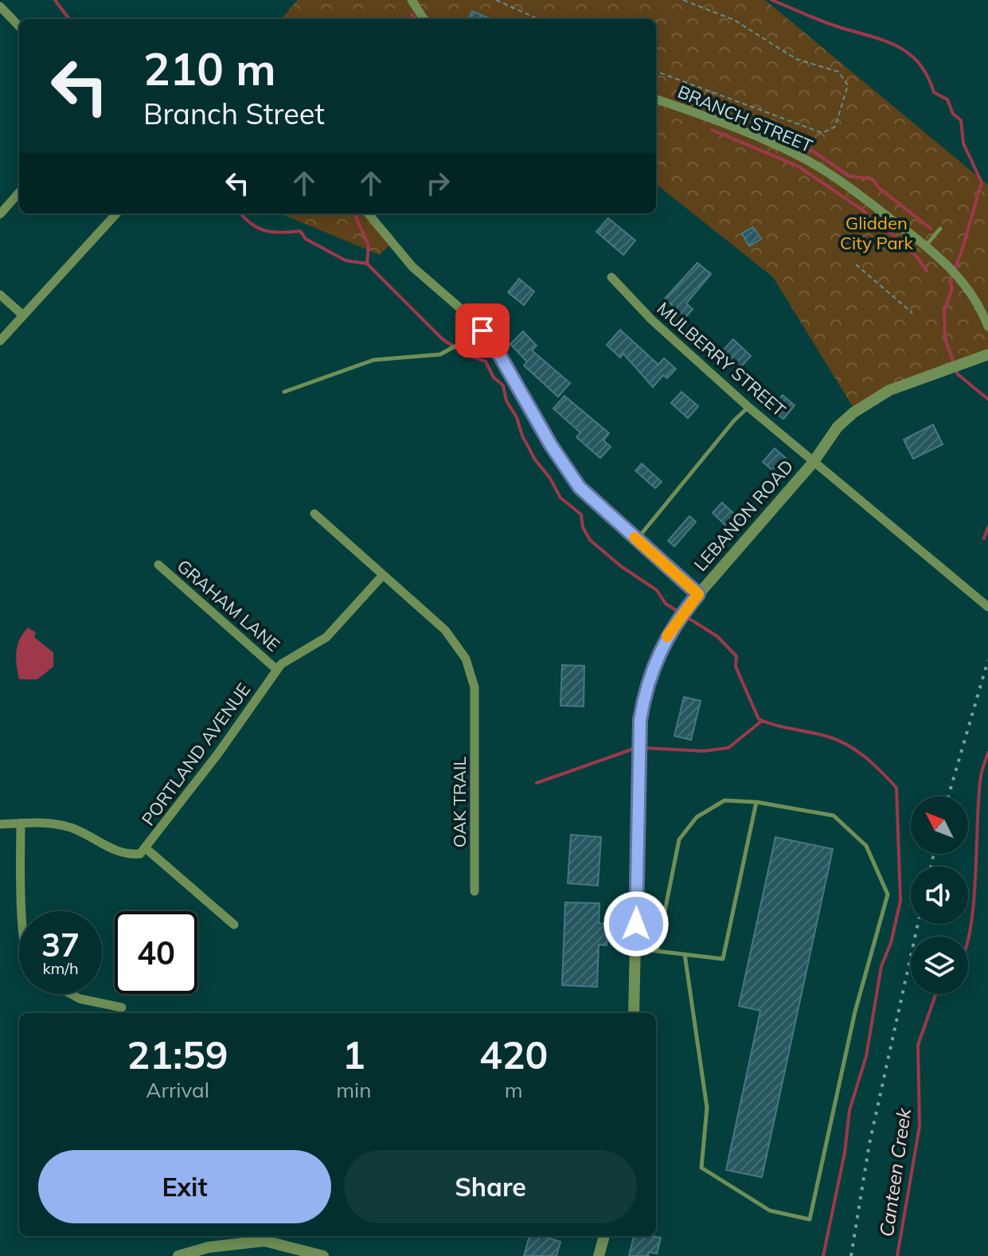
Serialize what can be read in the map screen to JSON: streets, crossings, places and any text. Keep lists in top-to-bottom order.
{
  "streets": {
    "street": [
      "BRANCH STREET",
      "MULBERRY STREET",
      "LEBANON ROAD",
      "GRAHAM LANE",
      "PORTLAND AVENUE",
      "OAK TRAIL"
    ]
  },
  "crossings": [
    ["MULBERRY STREET", "LEBANON ROAD"],
    ["GRAHAM LANE", "PORTLAND AVENUE"],
    ["PORTLAND AVENUE", "OAK TRAIL"]
  ],
  "water": ["Canteen Creek"],
  "parks": ["Glidden City Park"],
  "north": "top left",
  "page": {
    "turn": ["210 m", "Branch Street"],
    "speed": "37 km/h",
    "limit": "40",
    "eta": [
      "21:59",
      "Arrival",
      "1",
      "min",
      "420",
      "m"
    ],
    "buttons": ["Exit", "Share"]
  }
}
